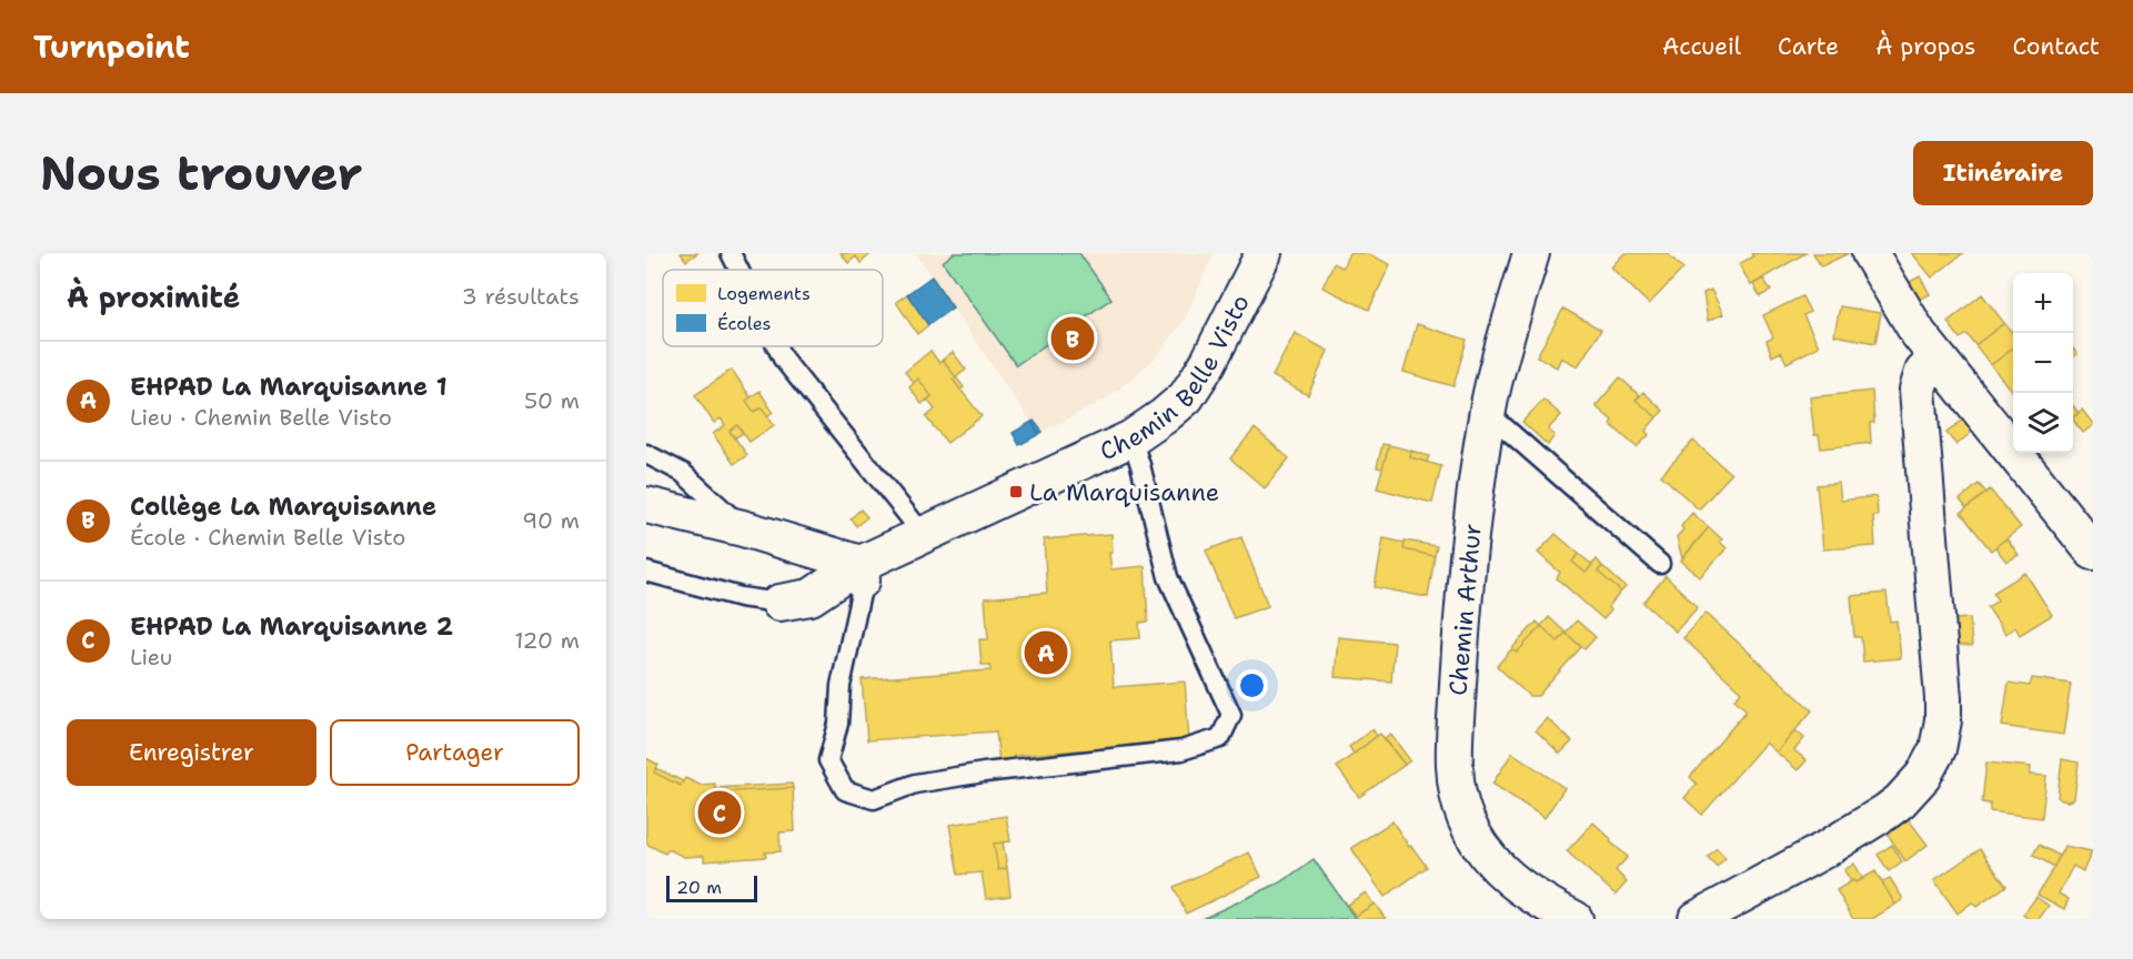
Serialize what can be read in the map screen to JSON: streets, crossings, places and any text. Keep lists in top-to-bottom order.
{
  "streets": {
    "street": ["Chemin Belle Visto", "Chemin Arthur"]
  },
  "places": {
    "transit": ["La Marquisanne"]
  },
  "legend": ["Logements", "Écoles"],
  "scale_bar": "20 m",
  "page": {
    "header": "Turnpoint",
    "nav": [
      "Accueil",
      "Carte",
      "À propos",
      "Contact"
    ],
    "buttons": [
      "Itinéraire",
      ["Enregistrer", "Partager"]
    ],
    "title": "Nous trouver",
    "heading": ["À proximité", "3 résultats"],
    "map_buttons": ["+", "−"],
    "pins": ["B", "A", "C"],
    "list": [
      {
        "mark": "A",
        "name": "EHPAD La Marquisanne 1",
        "note": "Lieu · Chemin Belle Visto",
        "value": "50 m"
      },
      {
        "mark": "B",
        "name": "Collège La Marquisanne",
        "note": "École · Chemin Belle Visto",
        "value": "90 m"
      },
      {
        "mark": "C",
        "name": "EHPAD La Marquisanne 2",
        "note": "Lieu",
        "value": "120 m"
      }
    ],
    "scale": "20 m"
  }
}
